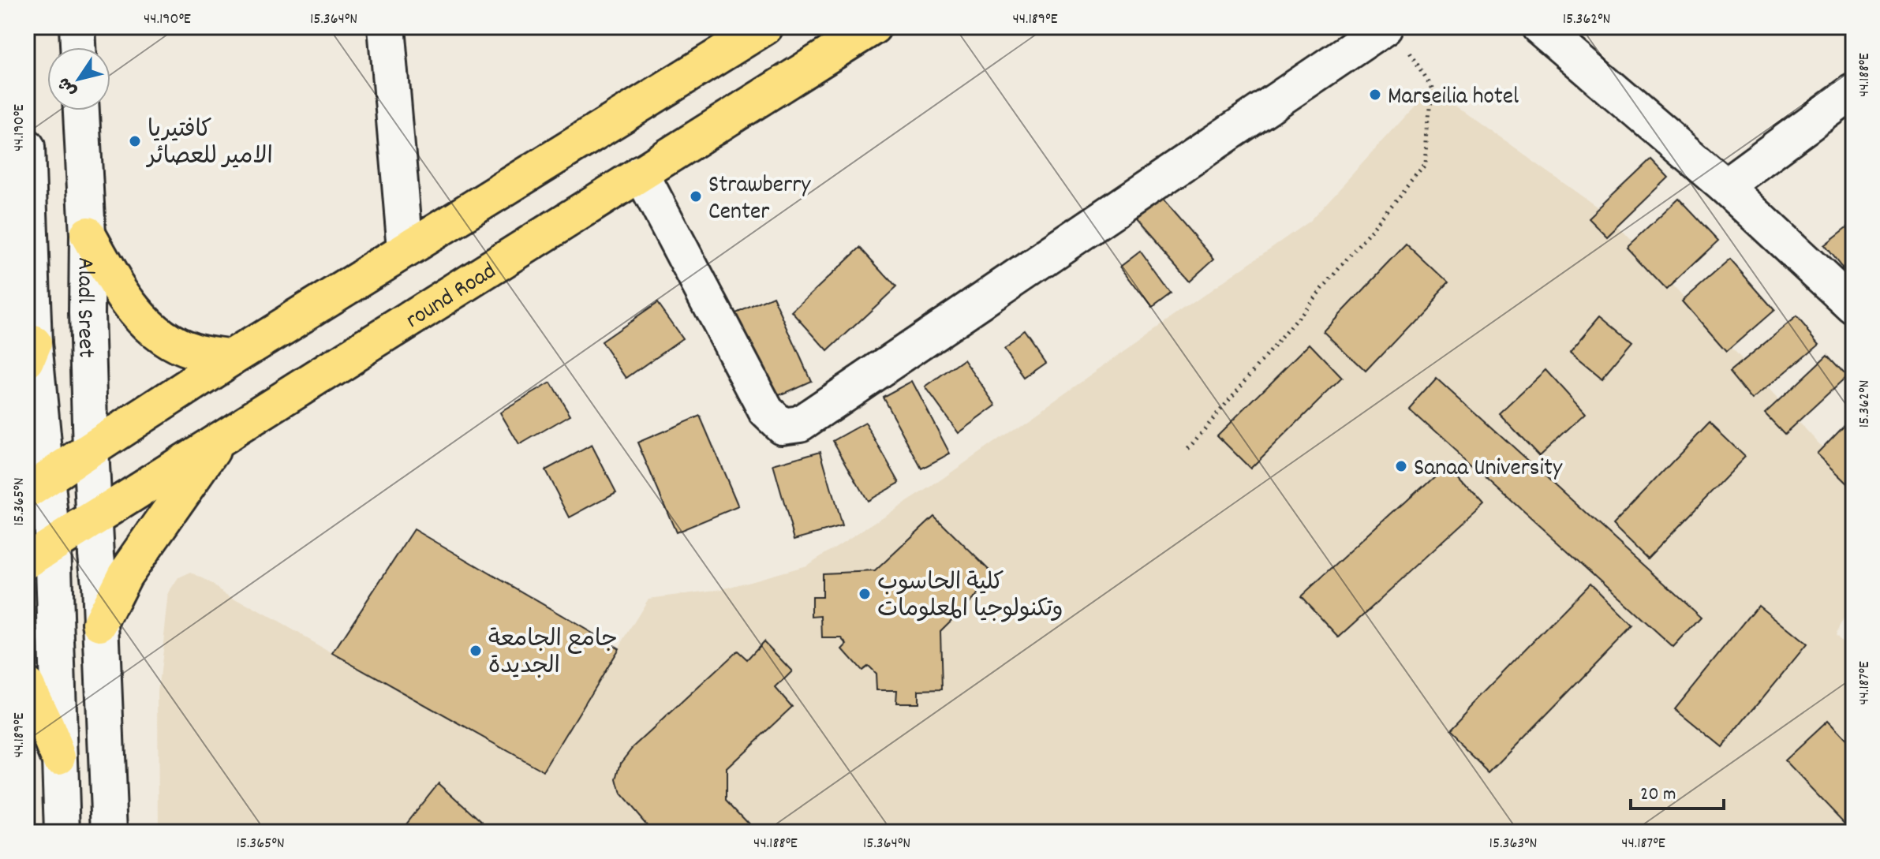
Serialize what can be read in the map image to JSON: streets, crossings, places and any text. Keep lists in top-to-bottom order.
{
  "streets": {
    "main road": ["round Road"],
    "street": ["Aladl Sreet"]
  },
  "crossings": [
    ["round Road", "Aladl Sreet"]
  ],
  "places": [
    "Marseilia hotel",
    "كافتيريا الامير للعصائر",
    "Strawberry Center",
    "Sanaa University",
    "كلية الحاسوب وتكنولوجيا المعلومات",
    "جامع الجامعة الجديدة"
  ],
  "scale_bar": "20 m",
  "north": "bottom left",
  "coordinates": [
    "44.190°E",
    "15.364°N",
    "44.189°E",
    "15.362°N",
    "44.188°E",
    "15.365°N",
    "44.187°E",
    "15.363°N"
  ]
}
